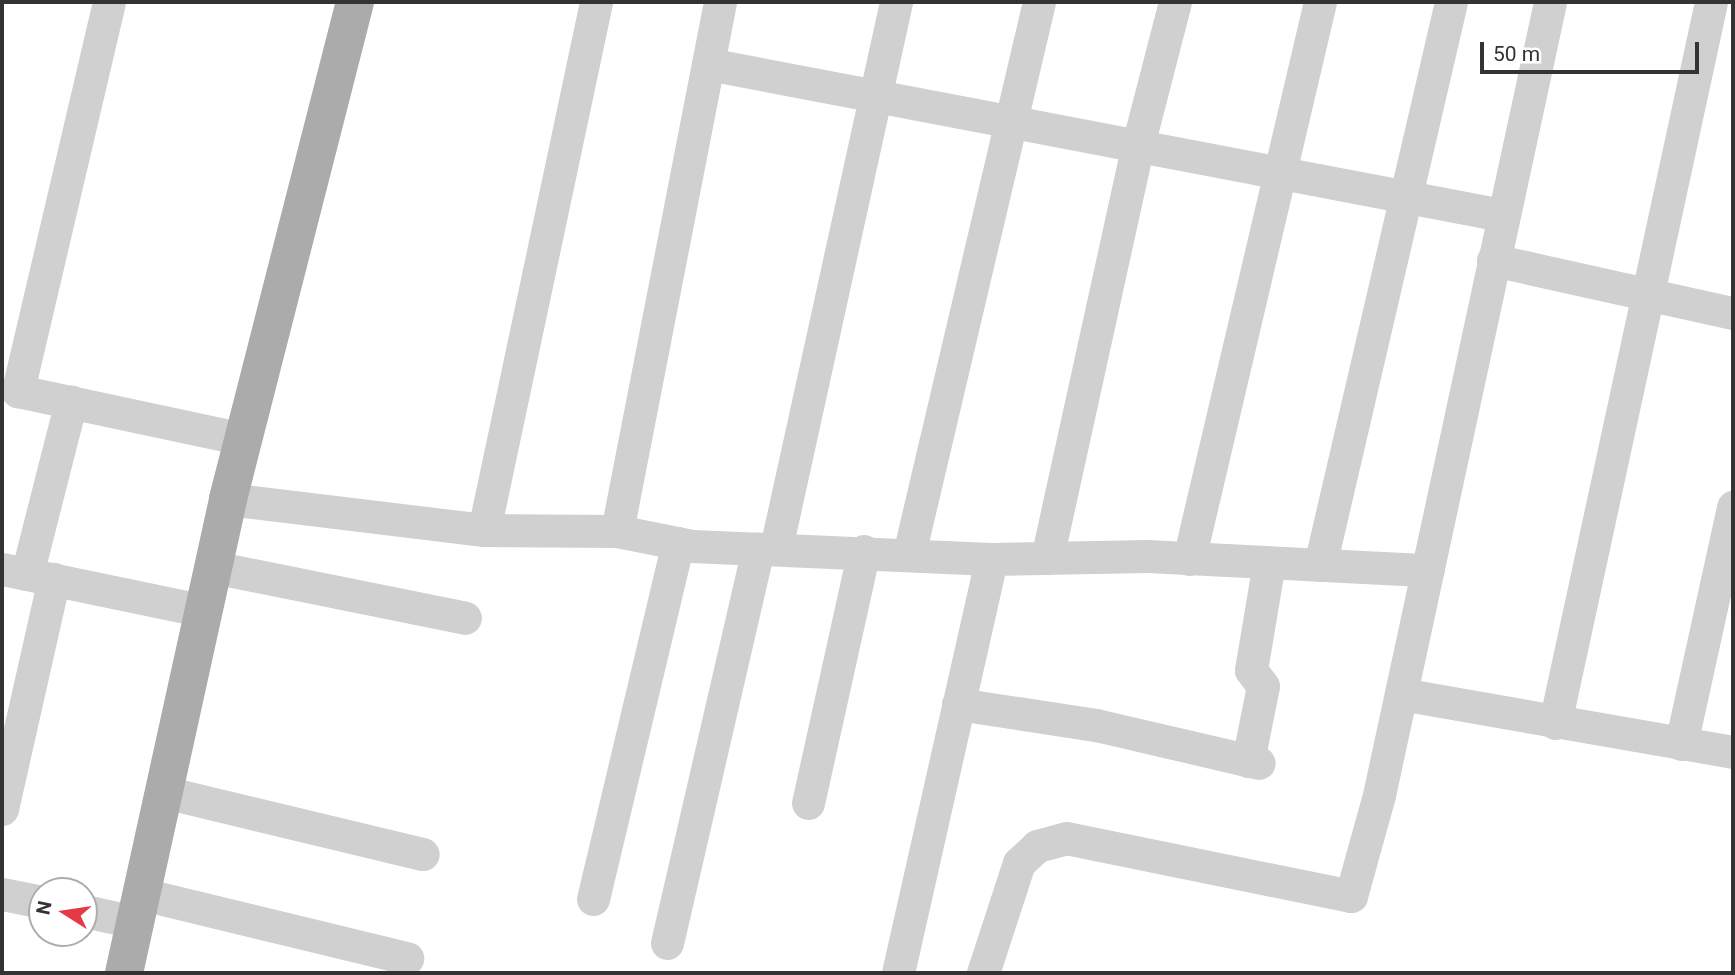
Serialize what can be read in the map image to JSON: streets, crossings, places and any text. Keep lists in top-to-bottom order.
{
  "scale_bar": "50 m",
  "north": "left"
}
